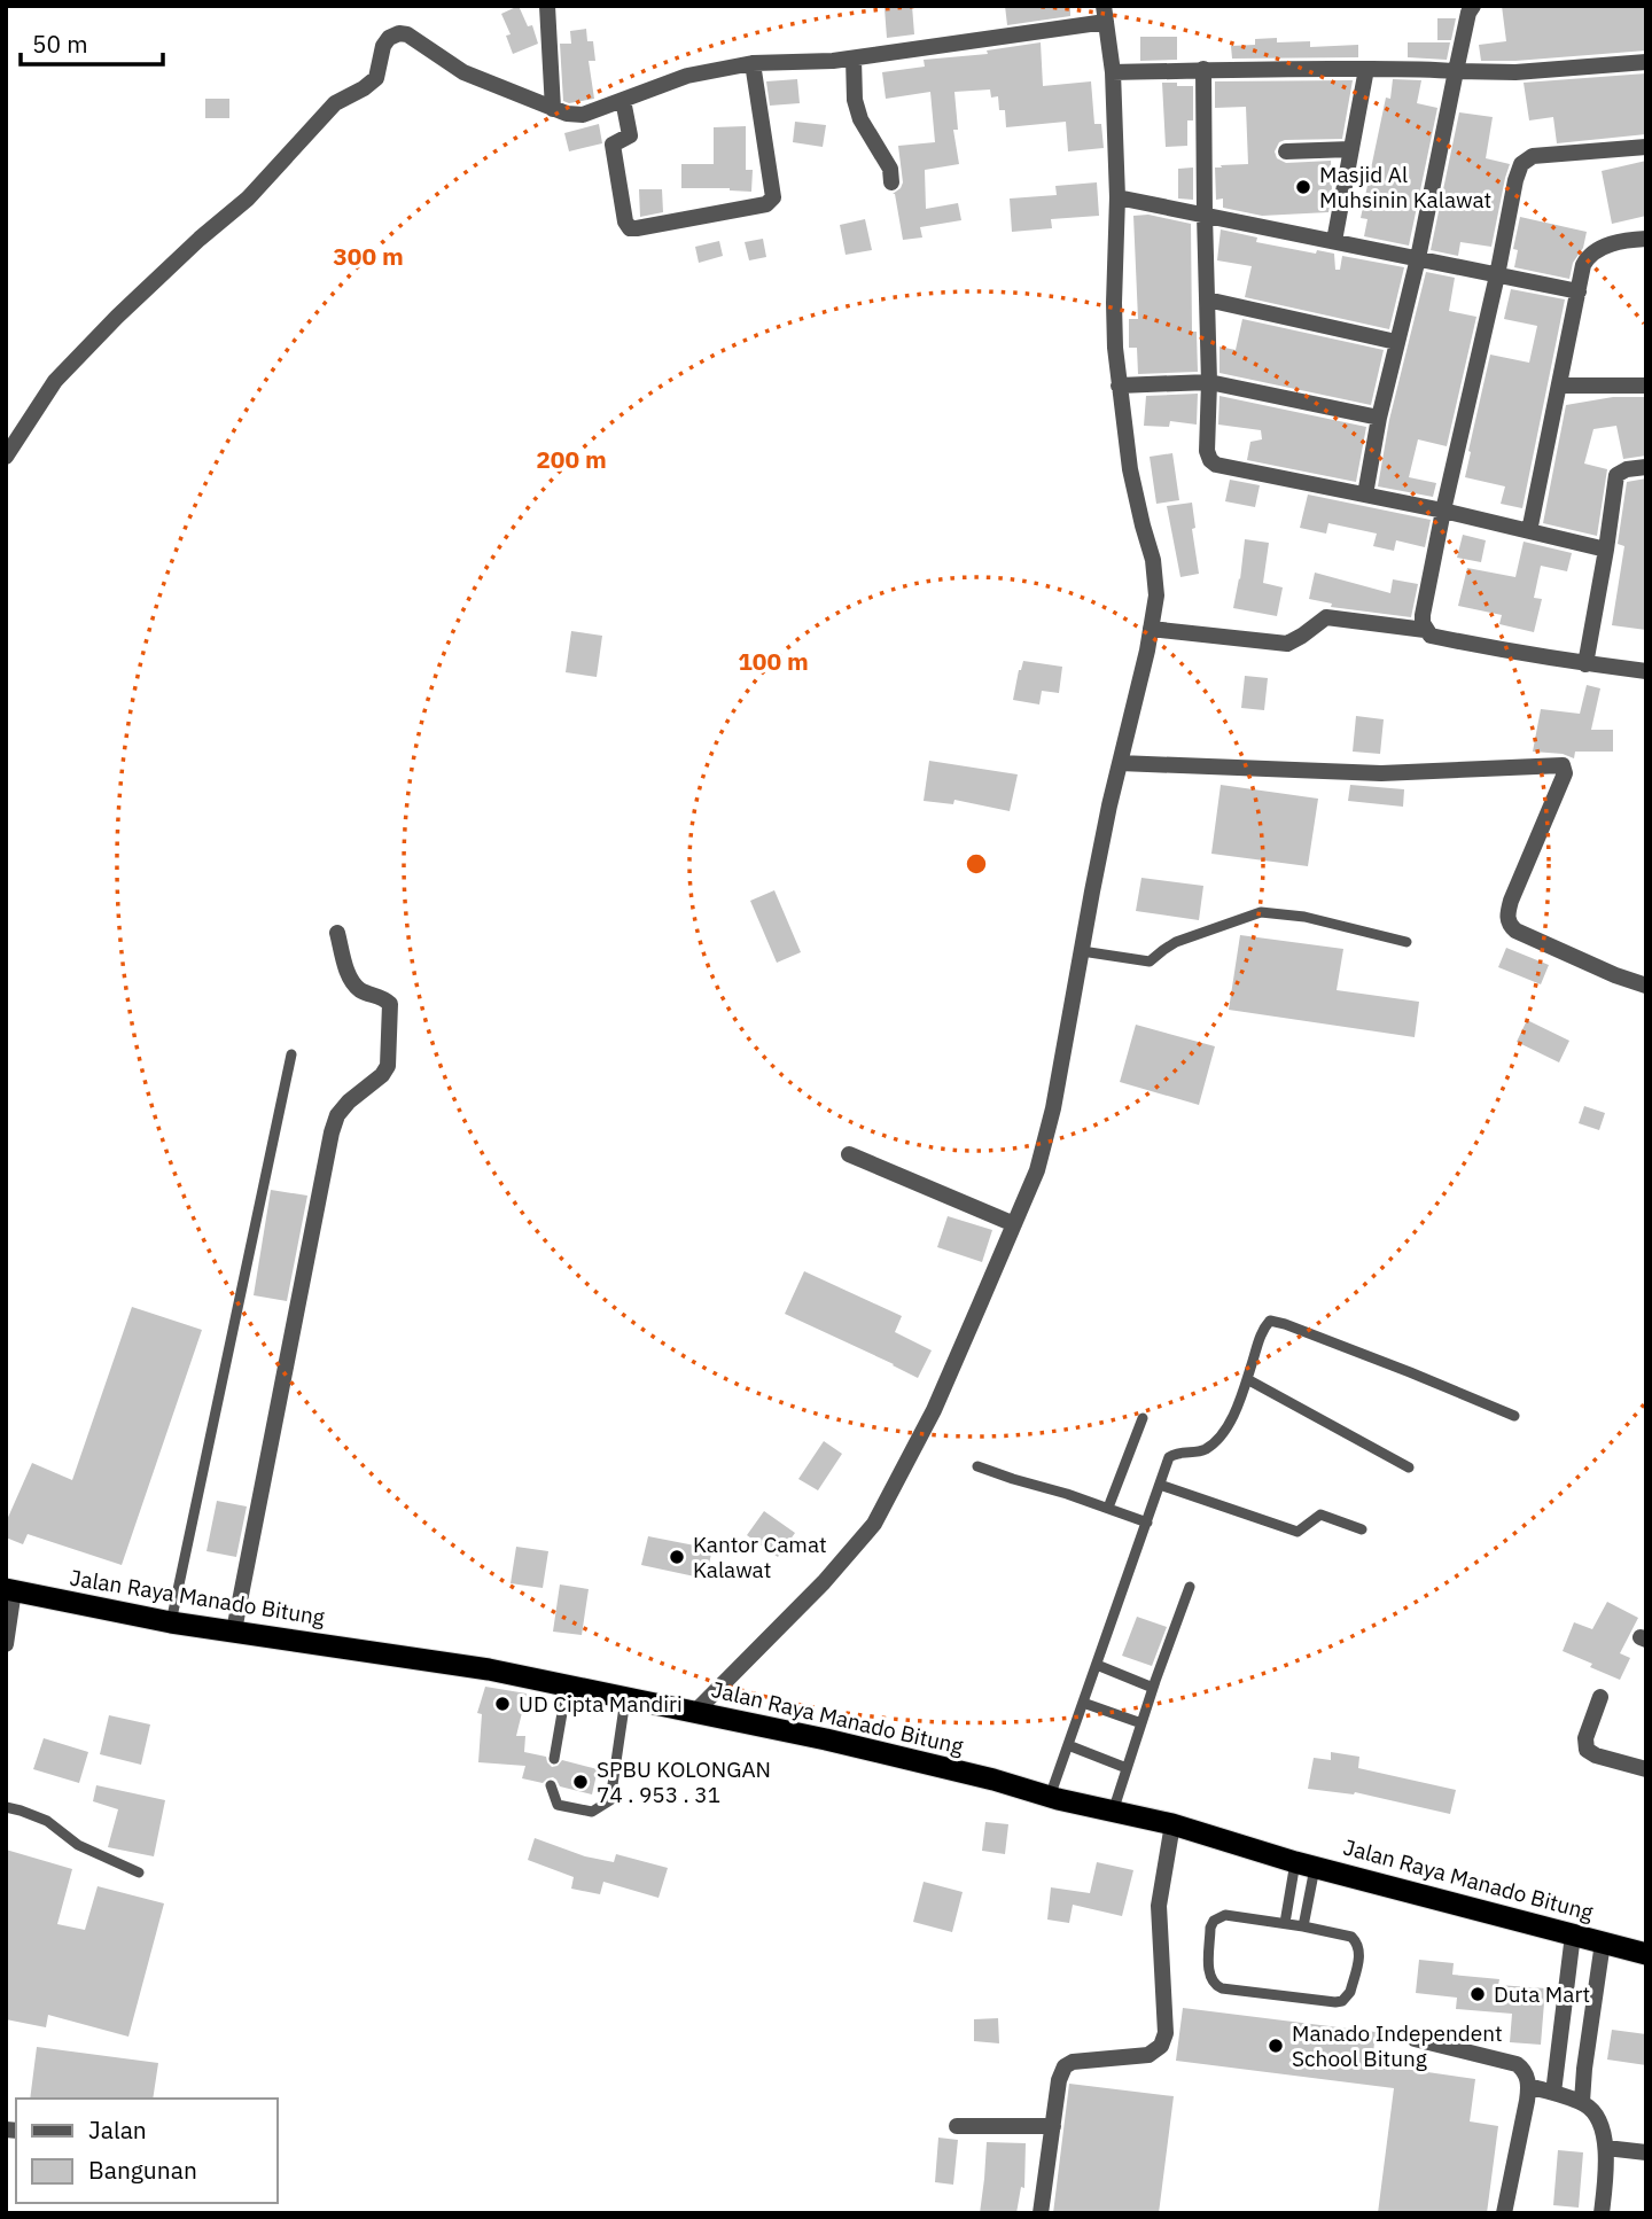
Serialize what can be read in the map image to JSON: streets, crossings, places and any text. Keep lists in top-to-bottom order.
{
  "streets": {
    "highway": ["Jalan Raya Manado Bitung"]
  },
  "places": [
    "Masjid Al Muhsinin Kalawat",
    "Kantor Camat Kalawat",
    "UD Cipta Mandiri",
    "SPBU KOLONGAN 74 . 953 . 31",
    "Duta Mart",
    "Manado Independent School Bitung"
  ],
  "legend": ["Jalan", "Bangunan"],
  "scale_bar": "50 m",
  "rings": ["300 m", "200 m", "100 m"]
}
